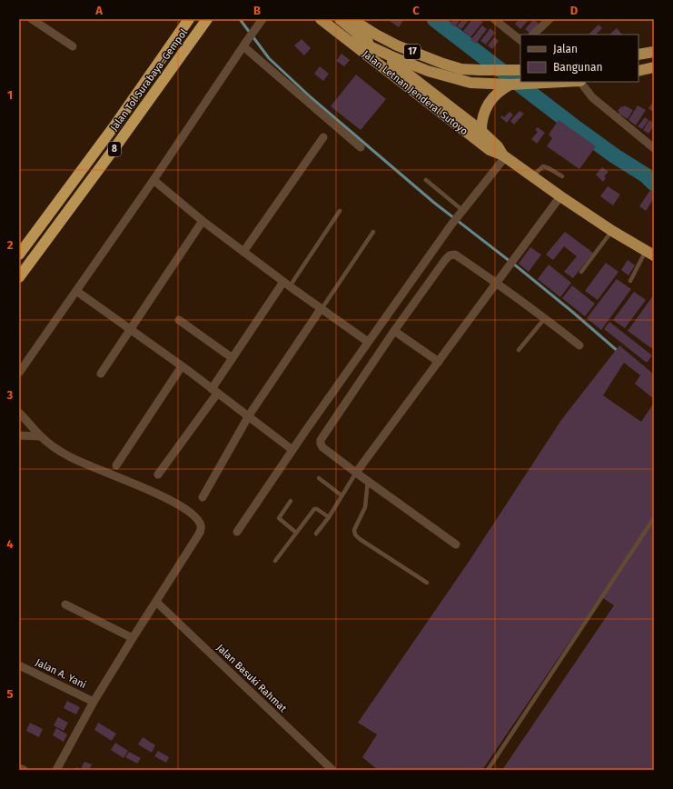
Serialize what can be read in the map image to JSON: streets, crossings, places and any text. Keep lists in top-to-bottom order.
{
  "streets": {
    "highway": [
      "17",
      "Jalan Tol Surabaya–Gempol",
      "Jalan Letnan Jenderal Sutoyo",
      "8"
    ],
    "street": ["Jalan A. Yani", "Jalan Basuki Rahmat"]
  },
  "crossings": [
    ["17", "Jalan Letnan Jenderal Sutoyo"]
  ],
  "legend": ["Jalan", "Bangunan"],
  "grid": {
    "columns": [
      "A",
      "B",
      "C",
      "D"
    ],
    "rows": [
      "1",
      "2",
      "3",
      "4",
      "5"
    ]
  }
}
